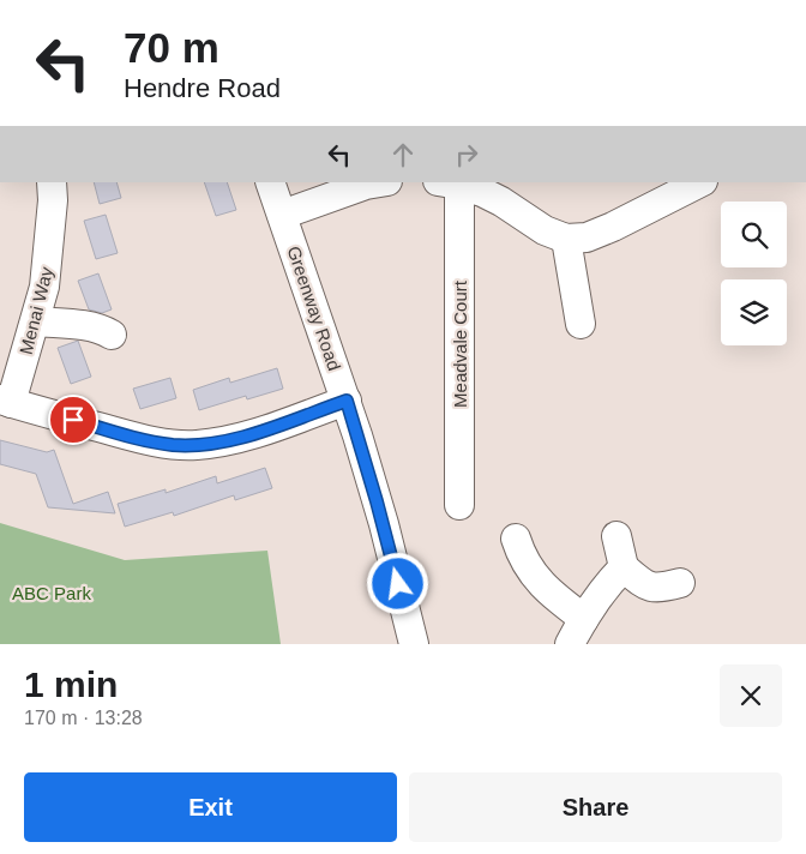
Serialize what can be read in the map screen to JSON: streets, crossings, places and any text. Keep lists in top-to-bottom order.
{
  "streets": {
    "street": ["Greenway Road", "Menai Way", "Meadvale Court"]
  },
  "parks": ["ABC Park"],
  "page": {
    "turn": ["70 m", "Hendre Road"],
    "heading": ["1 min", "170 m · 13:28"],
    "buttons": ["Exit", "Share"]
  }
}
